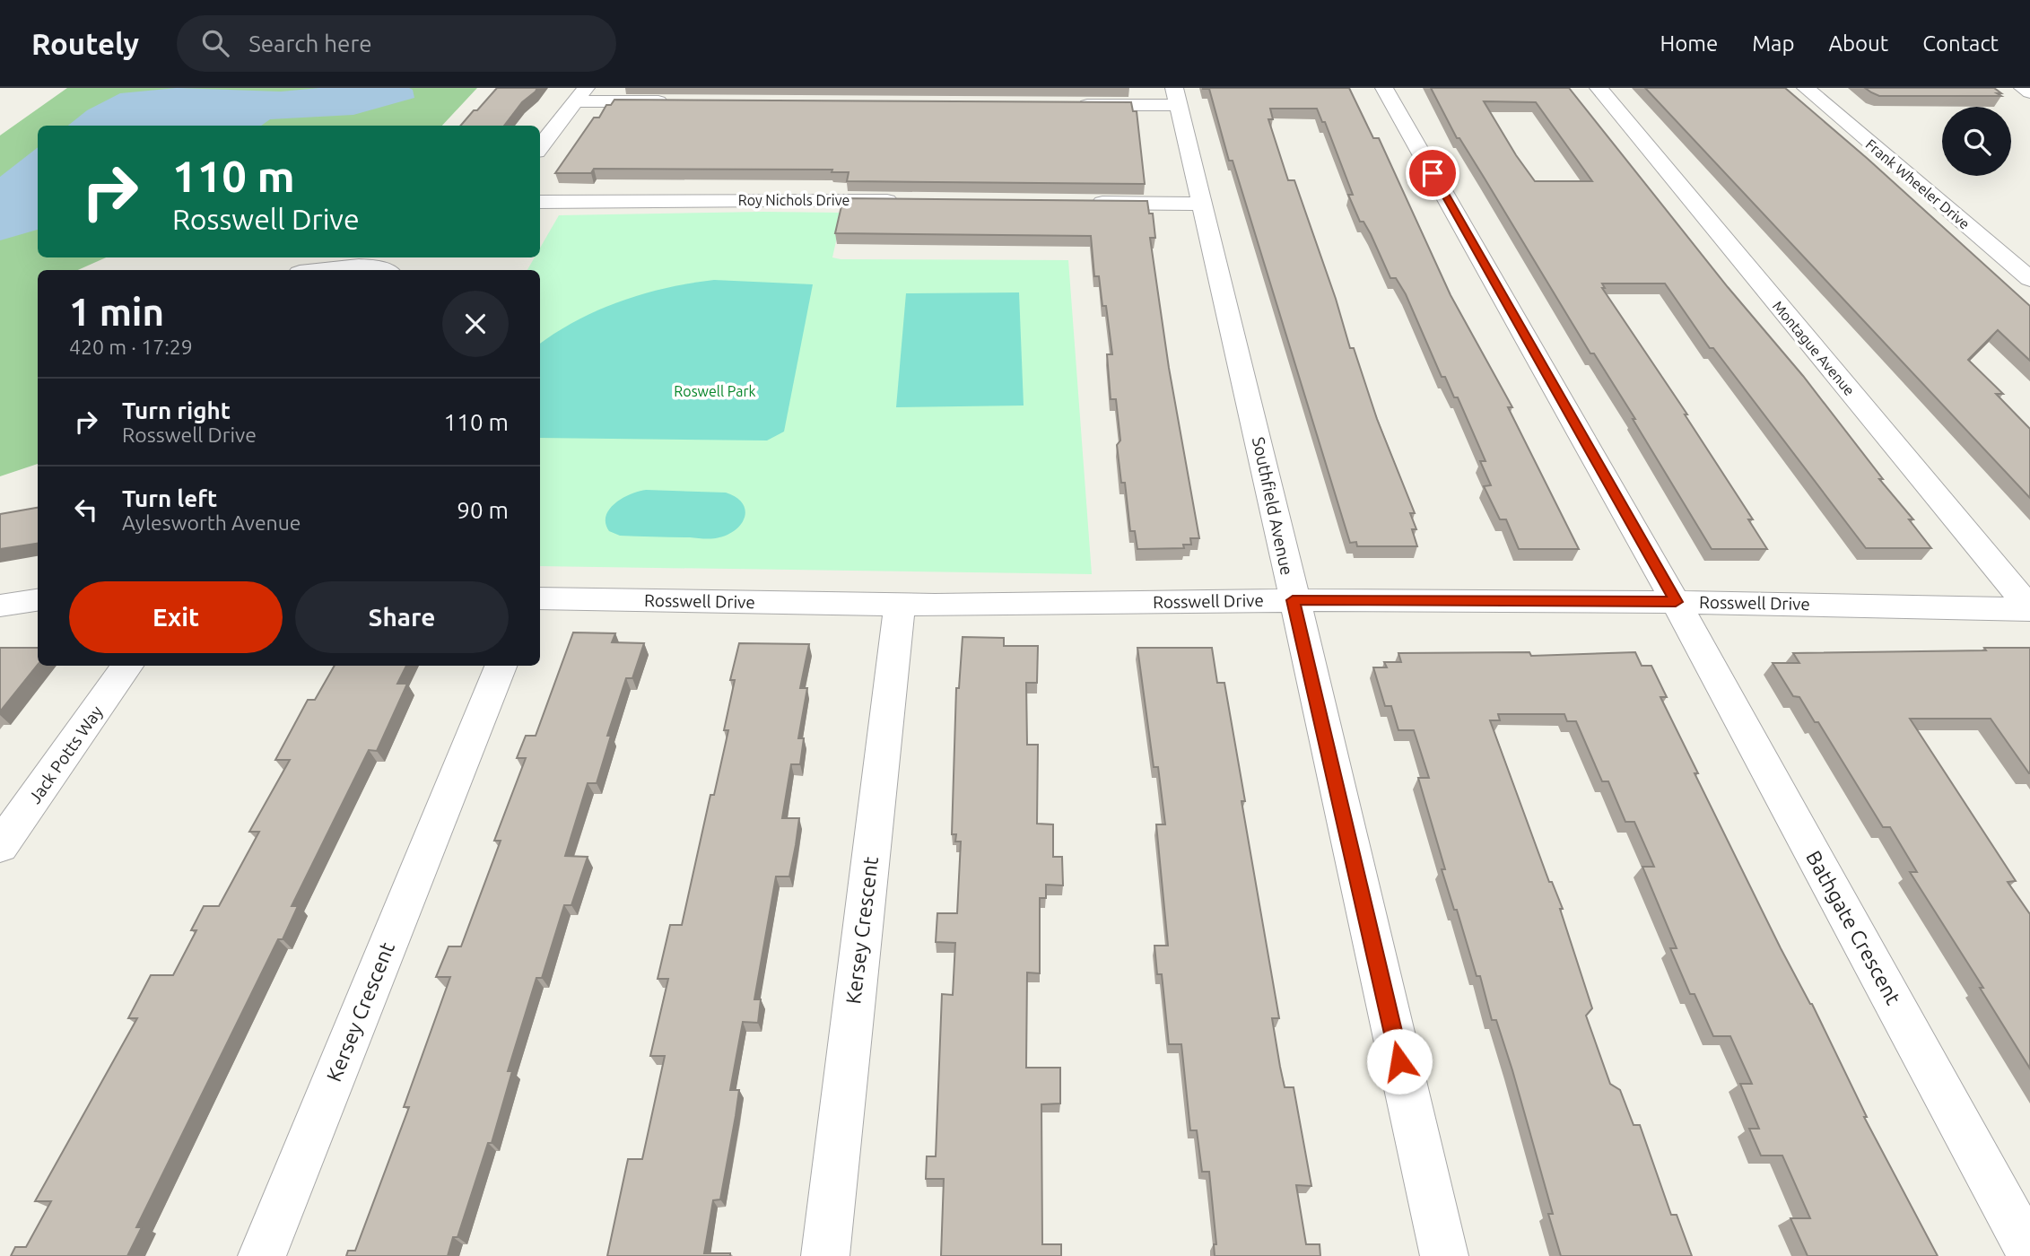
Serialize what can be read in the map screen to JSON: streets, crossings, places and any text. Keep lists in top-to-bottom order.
{
  "streets": {
    "street": [
      "Frank Wheeler Drive",
      "Roy Nichols Drive",
      "Montague Avenue",
      "Southfield Avenue",
      "Rosswell Drive",
      "Jack Potts Way",
      "Bathgate Crescent",
      "Kersey Crescent"
    ]
  },
  "crossings": [
    ["Montague Avenue", "Rosswell Drive"],
    ["Southfield Avenue", "Rosswell Drive"],
    ["Rosswell Drive", "Bathgate Crescent"],
    ["Rosswell Drive", "Kersey Crescent"]
  ],
  "parks": ["Roswell Park"],
  "page": {
    "header": "Routely",
    "search": "Search here",
    "nav": [
      "Home",
      "Map",
      "About",
      "Contact"
    ],
    "turn": ["110 m", "Rosswell Drive"],
    "heading": ["1 min", "420 m · 17:29"],
    "list": [
      {
        "name": "Turn right",
        "note": "Rosswell Drive",
        "value": "110 m"
      },
      {
        "name": "Turn left",
        "note": "Aylesworth Avenue",
        "value": "90 m"
      }
    ],
    "buttons": ["Exit", "Share"]
  }
}
